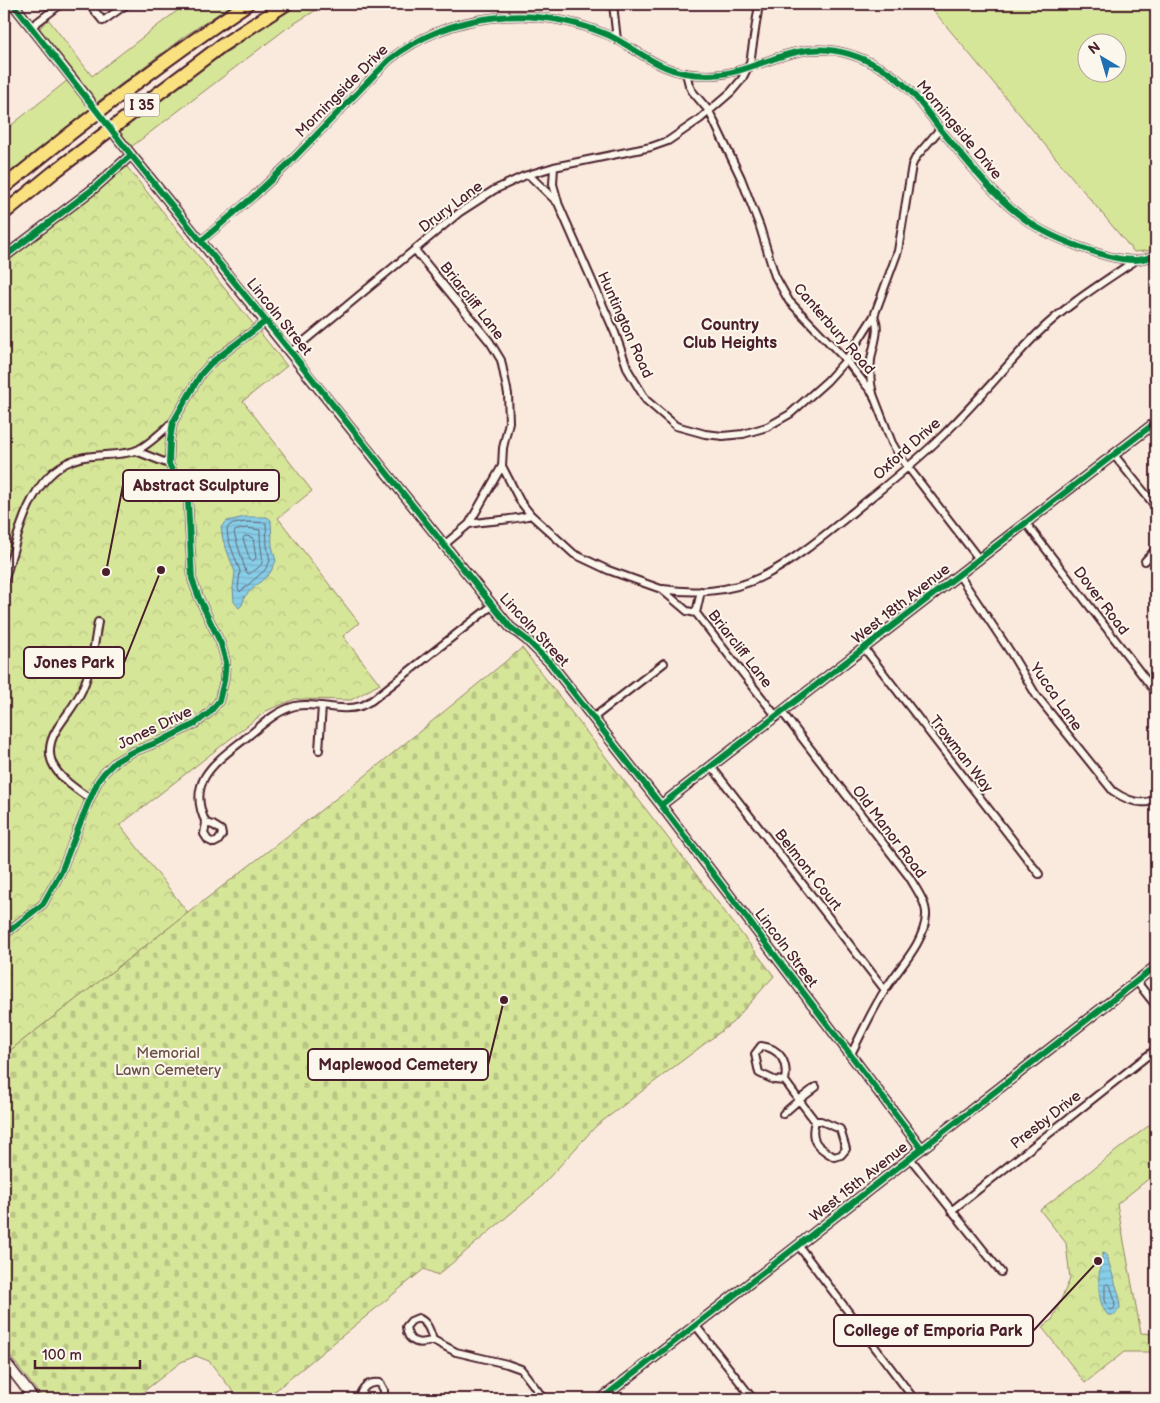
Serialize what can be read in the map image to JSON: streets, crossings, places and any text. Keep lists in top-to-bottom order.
{
  "streets": {
    "highway": ["I 35"],
    "street": [
      "Morningside Drive",
      "Drury Lane",
      "Briarcliff Lane",
      "Lincoln Street",
      "Huntington Road",
      "Canterbury Road",
      "Oxford Drive",
      "Dover Road",
      "West 18th Avenue",
      "Yucca Lane",
      "Jones Drive",
      "Trowman Way",
      "Old Manor Road",
      "Belmont Court",
      "Presby Drive",
      "West 15th Avenue"
    ]
  },
  "crossings": [
    ["Morningside Drive", "Drury Lane"],
    ["Morningside Drive", "Lincoln Street"],
    ["Morningside Drive", "Huntington Road"],
    ["Morningside Drive", "Canterbury Road"],
    ["Morningside Drive", "Oxford Drive"],
    ["Drury Lane", "Briarcliff Lane"],
    ["Drury Lane", "Lincoln Street"],
    ["Drury Lane", "Huntington Road"],
    ["Drury Lane", "Canterbury Road"],
    ["Briarcliff Lane", "Oxford Drive"],
    ["Briarcliff Lane", "West 18th Avenue"],
    ["Briarcliff Lane", "Old Manor Road"],
    ["Lincoln Street", "West 18th Avenue"],
    ["Lincoln Street", "Old Manor Road"],
    ["Lincoln Street", "West 15th Avenue"],
    ["Huntington Road", "Canterbury Road"],
    ["Canterbury Road", "Oxford Drive"],
    ["Canterbury Road", "West 18th Avenue"],
    ["Dover Road", "West 18th Avenue"],
    ["West 18th Avenue", "Yucca Lane"],
    ["West 18th Avenue", "Trowman Way"],
    ["West 18th Avenue", "Old Manor Road"],
    ["West 18th Avenue", "Belmont Court"],
    ["Old Manor Road", "Belmont Court"]
  ],
  "districts": ["Country Club Heights"],
  "parks": ["Memorial Lawn Cemetery"],
  "places": [
    "Jones Park",
    "Abstract Sculpture",
    "Maplewood Cemetery",
    "College of Emporia Park"
  ],
  "scale_bar": "100 m",
  "north": "top left"
}
